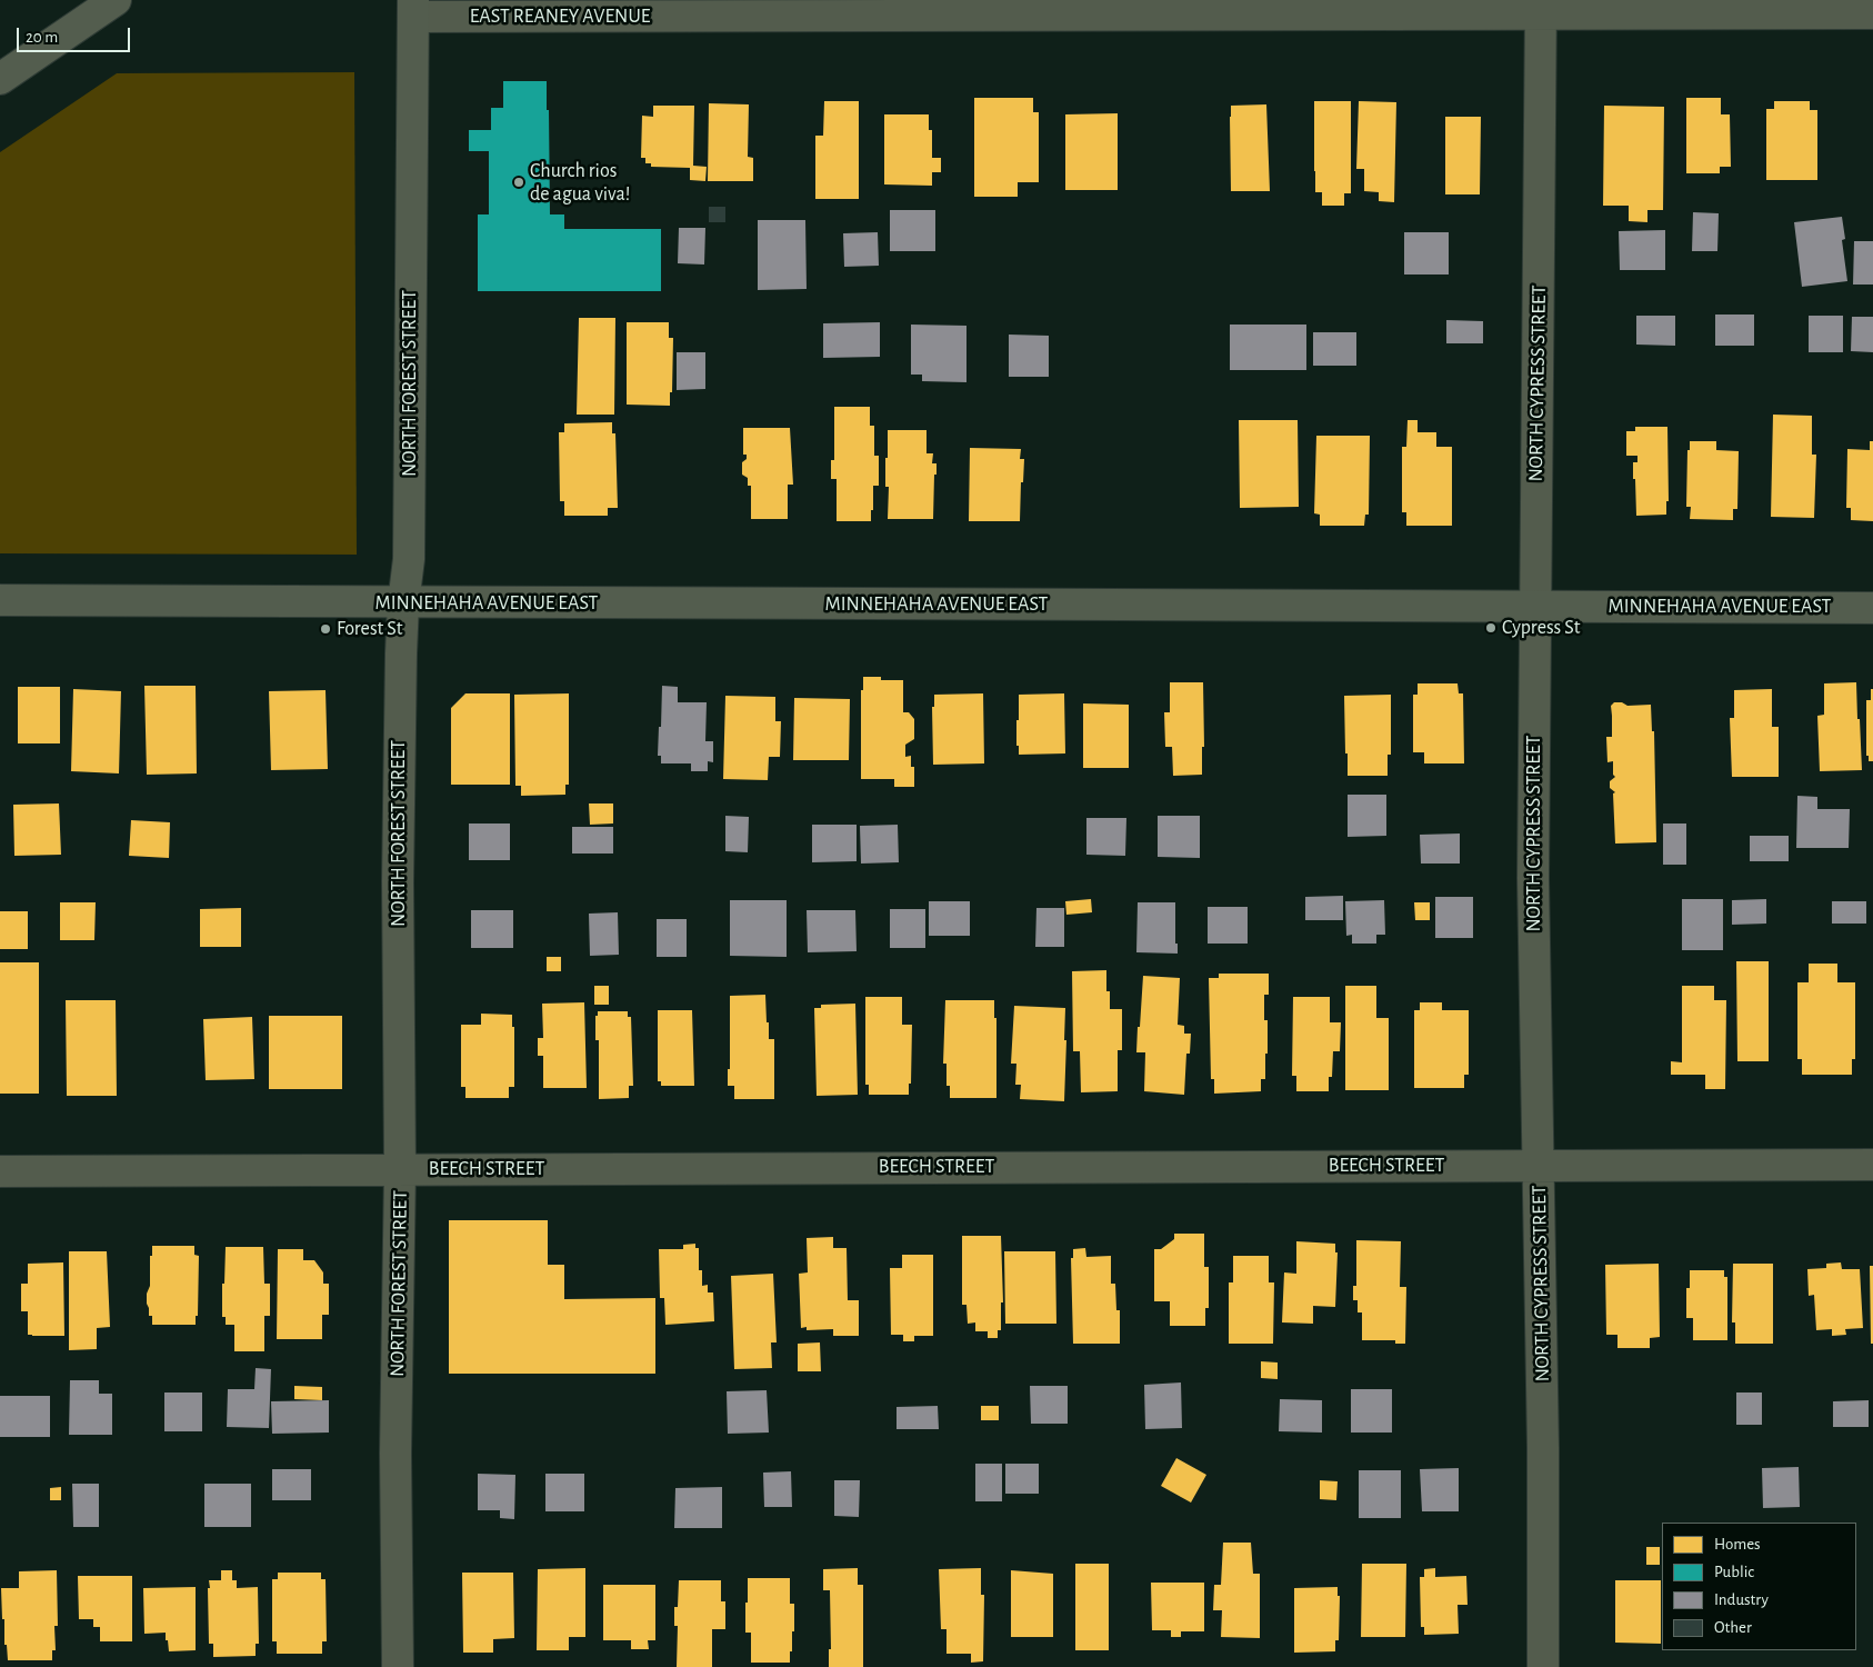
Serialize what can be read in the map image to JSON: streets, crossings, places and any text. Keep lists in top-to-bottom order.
{
  "streets": {
    "main road": ["NORTH FOREST STREET", "MINNEHAHA AVENUE EAST"],
    "street": ["EAST REANEY AVENUE", "NORTH CYPRESS STREET", "BEECH STREET"]
  },
  "crossings": [
    ["EAST REANEY AVENUE", "NORTH FOREST STREET"],
    ["EAST REANEY AVENUE", "NORTH CYPRESS STREET"],
    ["NORTH FOREST STREET", "MINNEHAHA AVENUE EAST"],
    ["NORTH FOREST STREET", "BEECH STREET"],
    ["NORTH CYPRESS STREET", "MINNEHAHA AVENUE EAST"],
    ["NORTH CYPRESS STREET", "BEECH STREET"]
  ],
  "places": ["Church rios de agua viva!", "Cypress St", "Forest St"],
  "legend": [
    "Homes",
    "Public",
    "Industry",
    "Other"
  ],
  "scale_bar": "20 m"
}
